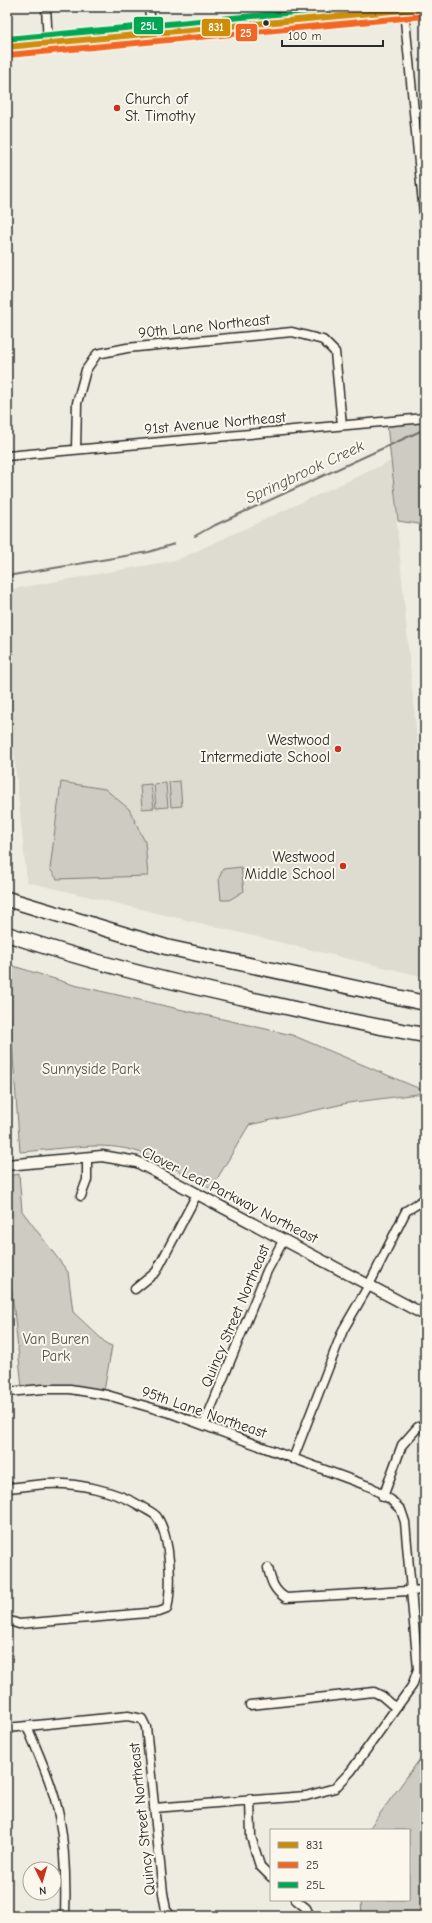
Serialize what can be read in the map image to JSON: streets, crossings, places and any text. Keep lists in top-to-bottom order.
{
  "streets": {
    "street": [
      "90th Lane Northeast",
      "91st Avenue Northeast",
      "Clover Leaf Parkway Northeast",
      "Quincy Street Northeast",
      "95th Lane Northeast"
    ]
  },
  "crossings": [
    ["90th Lane Northeast", "91st Avenue Northeast"],
    ["Clover Leaf Parkway Northeast", "Quincy Street Northeast"],
    ["Quincy Street Northeast", "95th Lane Northeast"]
  ],
  "water": ["Springbrook Creek"],
  "parks": ["Sunnyside Park", "Van Buren Park"],
  "places": ["Church of St. Timothy", "Westwood Intermediate School", "Westwood Middle School"],
  "lines": ["transit line 25L", "transit line 831", "transit line 25"],
  "legend": ["831", "25", "25L"],
  "scale_bar": "100 m",
  "north": "bottom"
}
